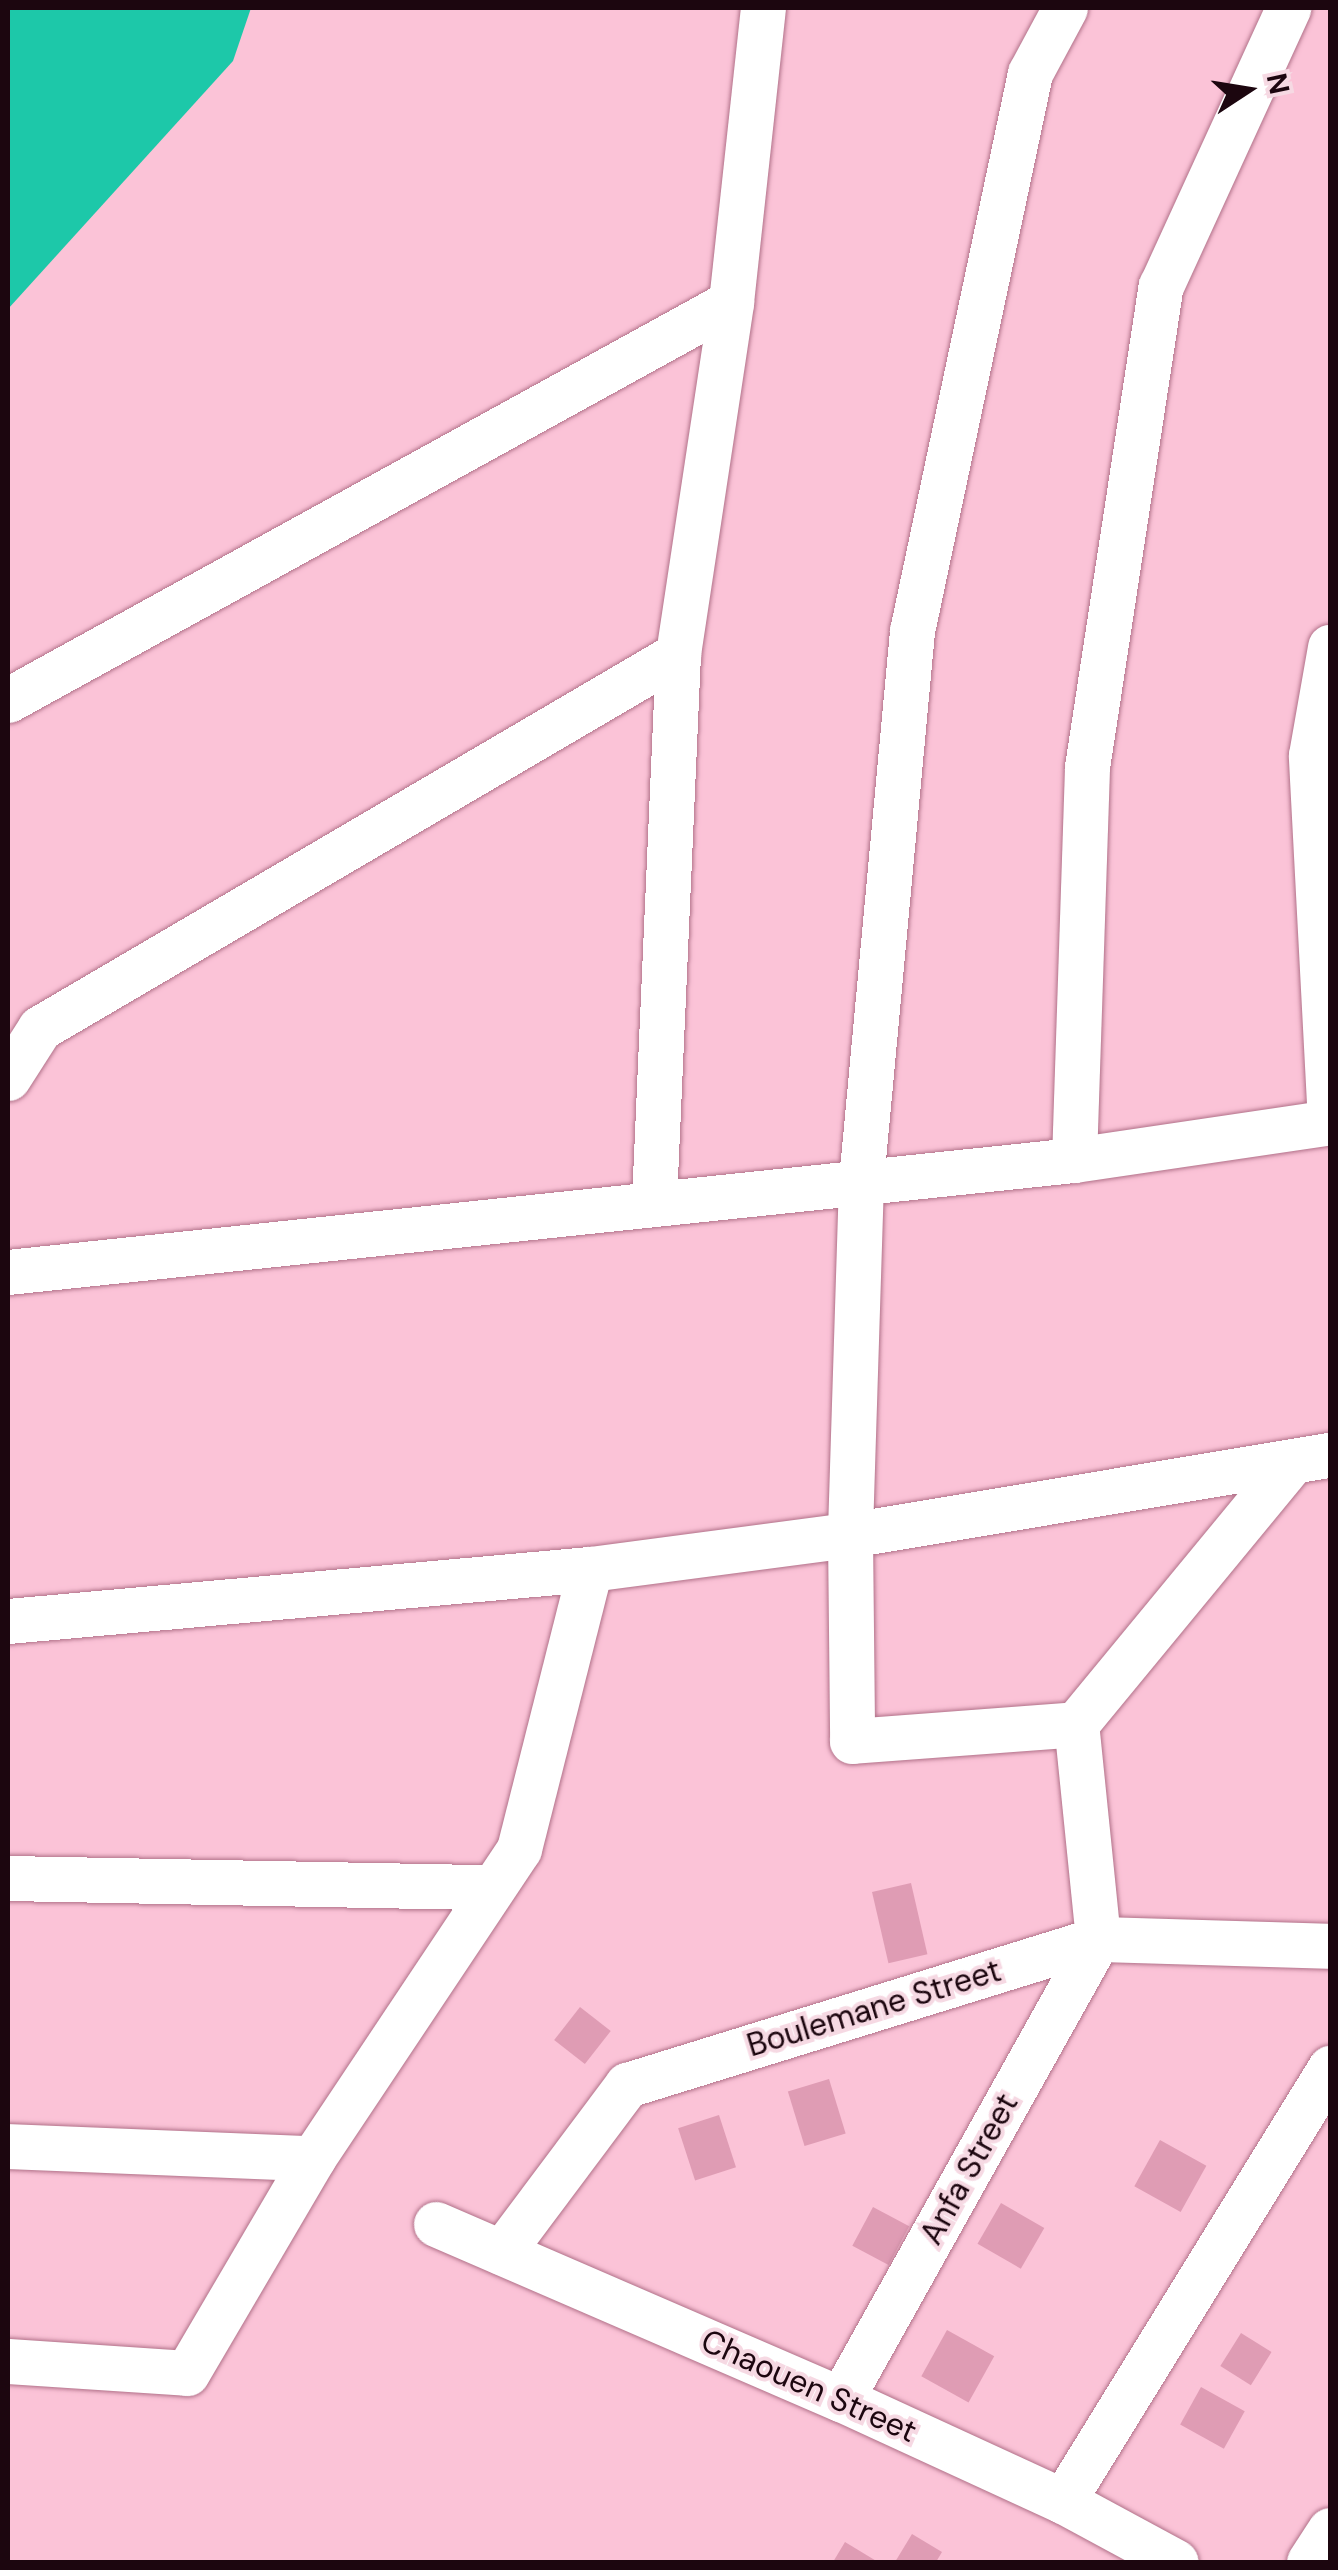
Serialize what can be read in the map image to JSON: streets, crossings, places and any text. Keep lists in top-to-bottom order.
{
  "streets": {
    "street": ["Boulemane Street", "Anfa Street", "Chaouen Street"]
  },
  "crossings": [
    ["Boulemane Street", "Anfa Street"],
    ["Boulemane Street", "Chaouen Street"],
    ["Anfa Street", "Chaouen Street"]
  ],
  "north": "right"
}
